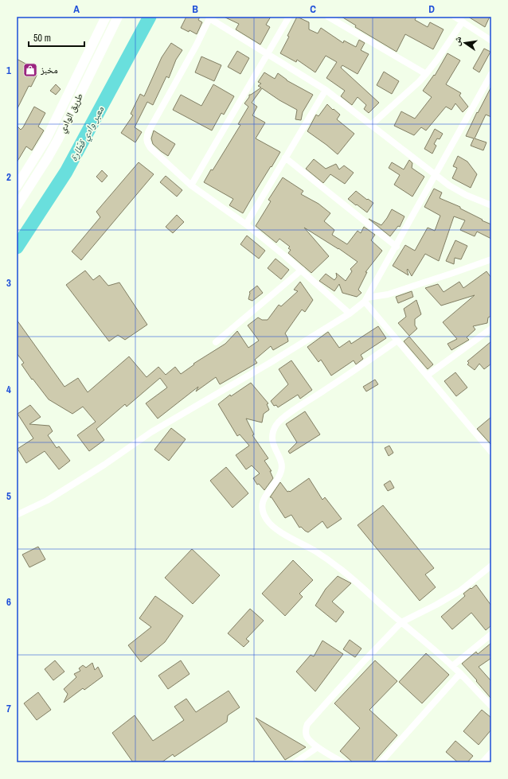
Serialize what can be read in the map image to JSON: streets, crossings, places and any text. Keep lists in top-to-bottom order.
{
  "streets": {
    "main road": ["طريق الوادي"]
  },
  "water": ["معبر وادي قطّارة"],
  "places": {
    "shop": ["مخبز"]
  },
  "scale_bar": "50 m",
  "north": "left",
  "grid": {
    "columns": [
      "A",
      "B",
      "C",
      "D"
    ],
    "rows": [
      "1",
      "2",
      "3",
      "4",
      "5",
      "6",
      "7"
    ]
  }
}
